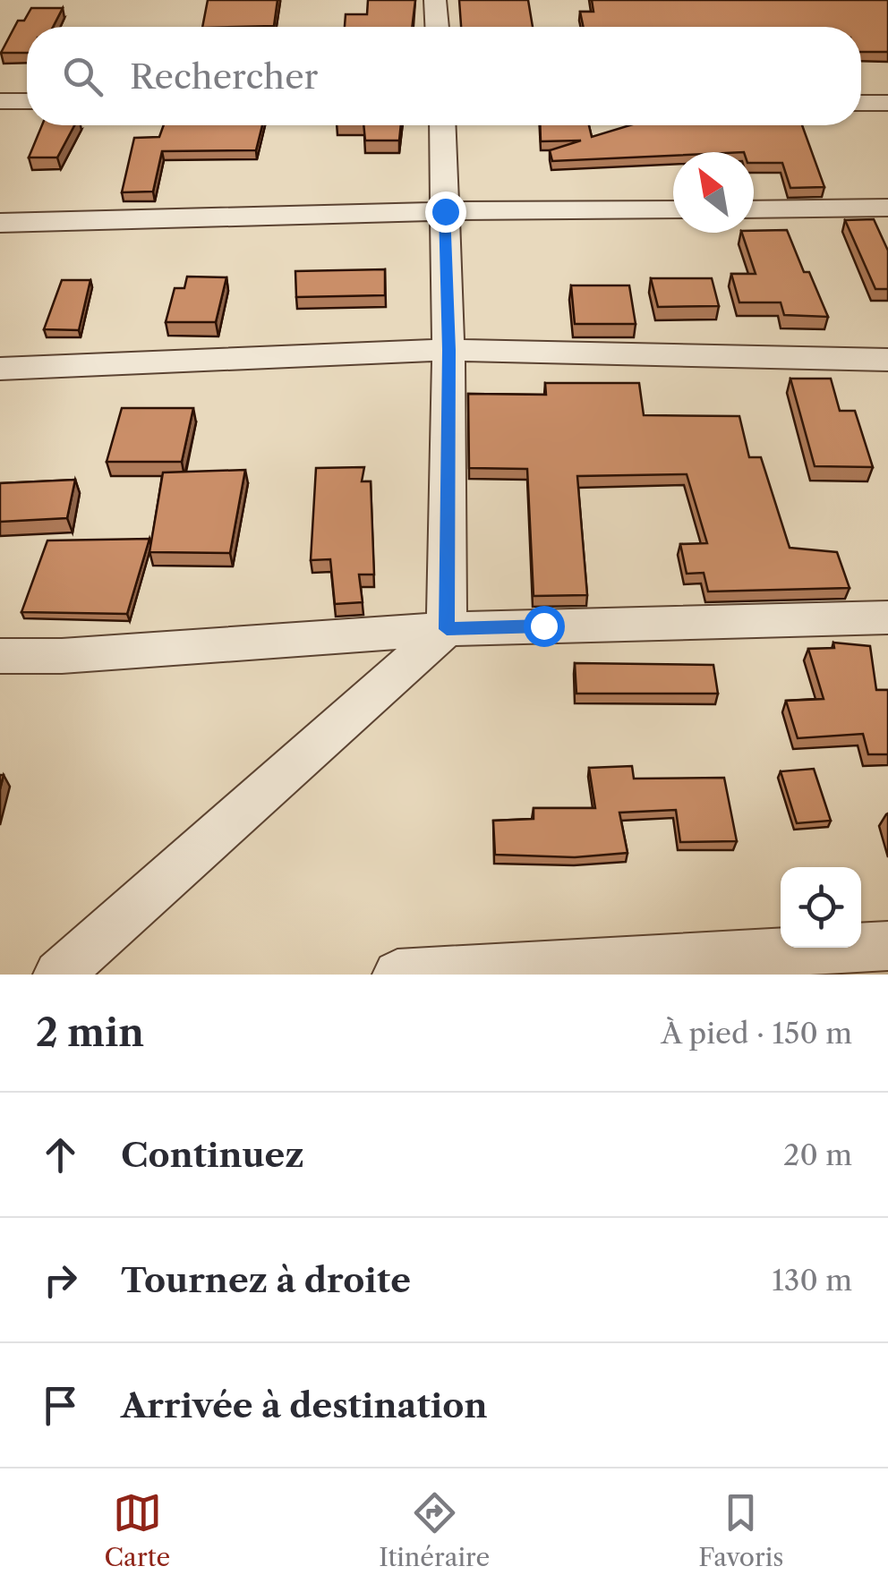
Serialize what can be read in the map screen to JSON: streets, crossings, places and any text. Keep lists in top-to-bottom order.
{
  "north": "top left",
  "page": {
    "search": "Rechercher",
    "heading": ["2 min", "À pied · 150 m"],
    "list": [
      ["Continuez", "20 m"],
      ["Tournez à droite", "130 m"],
      "Arrivée à destination"
    ],
    "nav": ["Carte", "Itinéraire", "Favoris"]
  }
}
